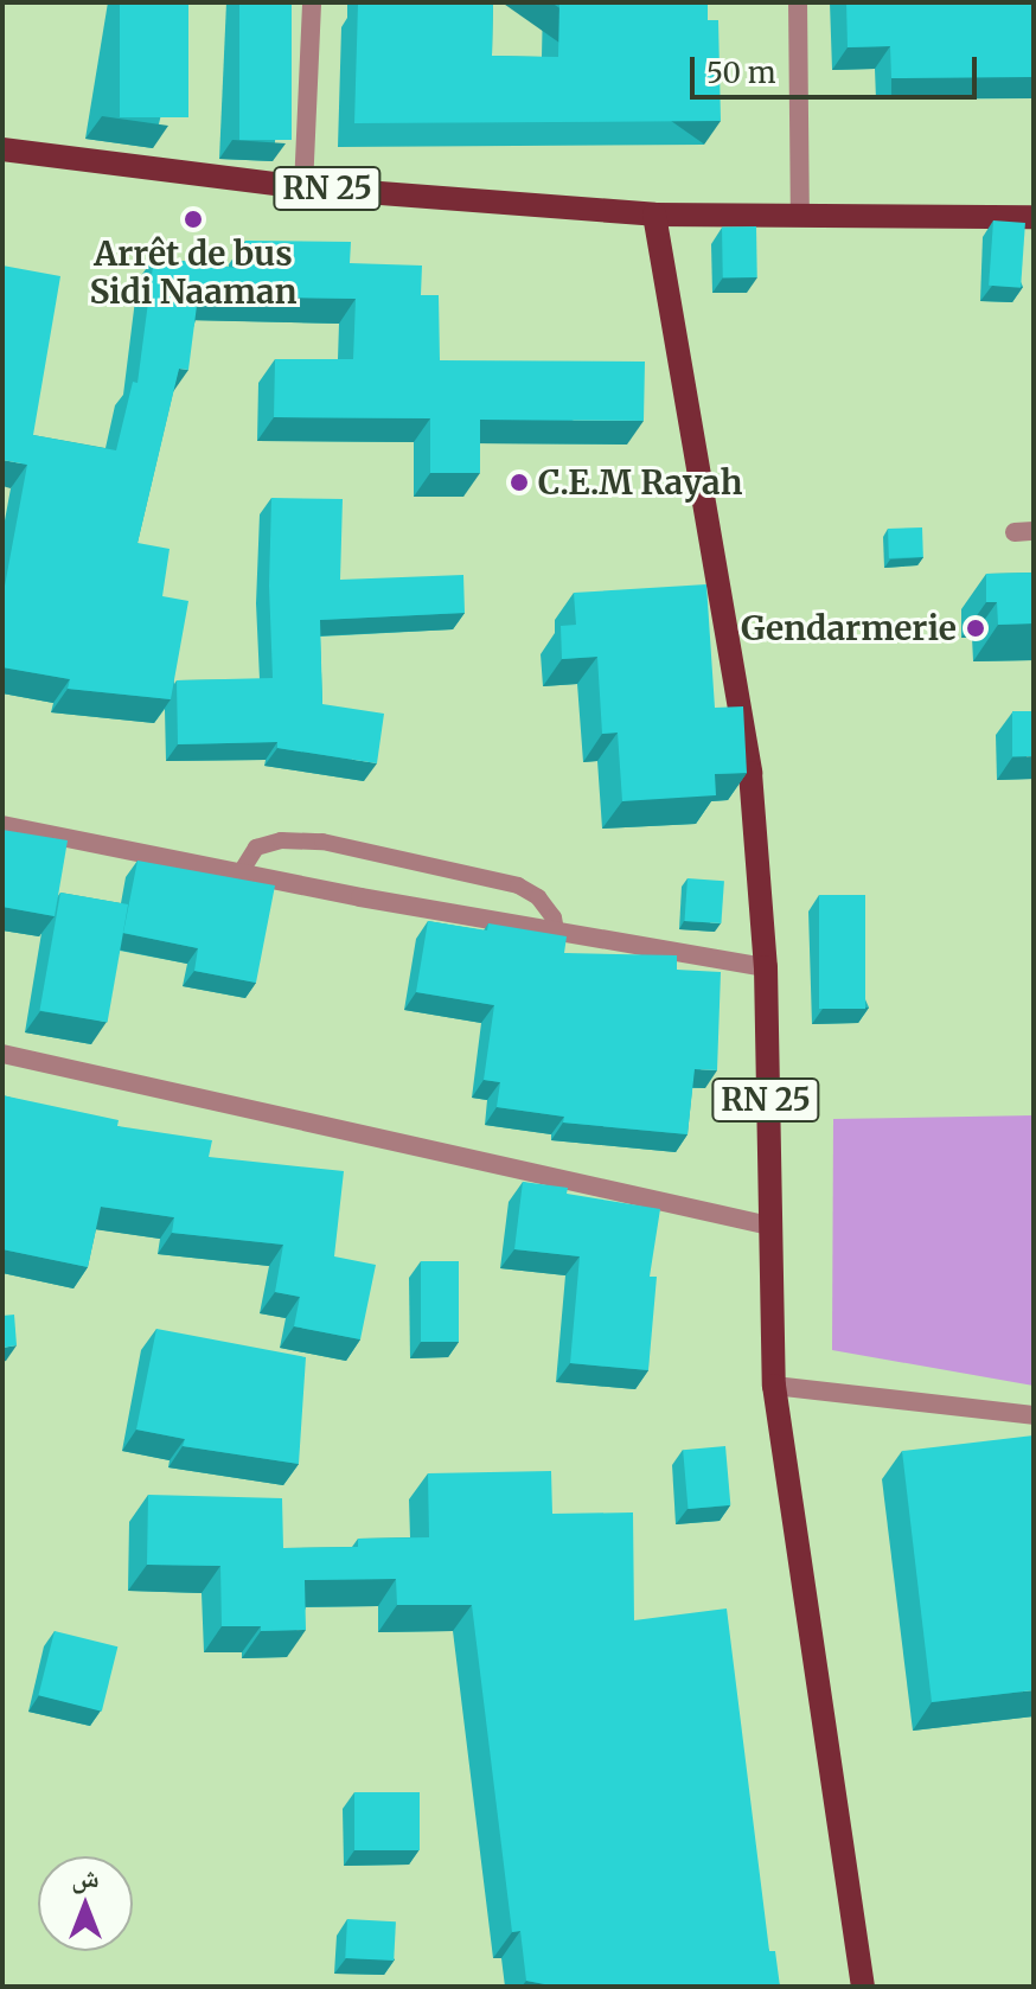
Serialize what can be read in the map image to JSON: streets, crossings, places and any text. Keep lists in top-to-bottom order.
{
  "streets": {
    "main road": ["RN 25"]
  },
  "places": ["Arrêt de bus Sidi Naaman", "C.E.M Rayah", "Gendarmerie"],
  "scale_bar": "50 m",
  "north": "top"
}
